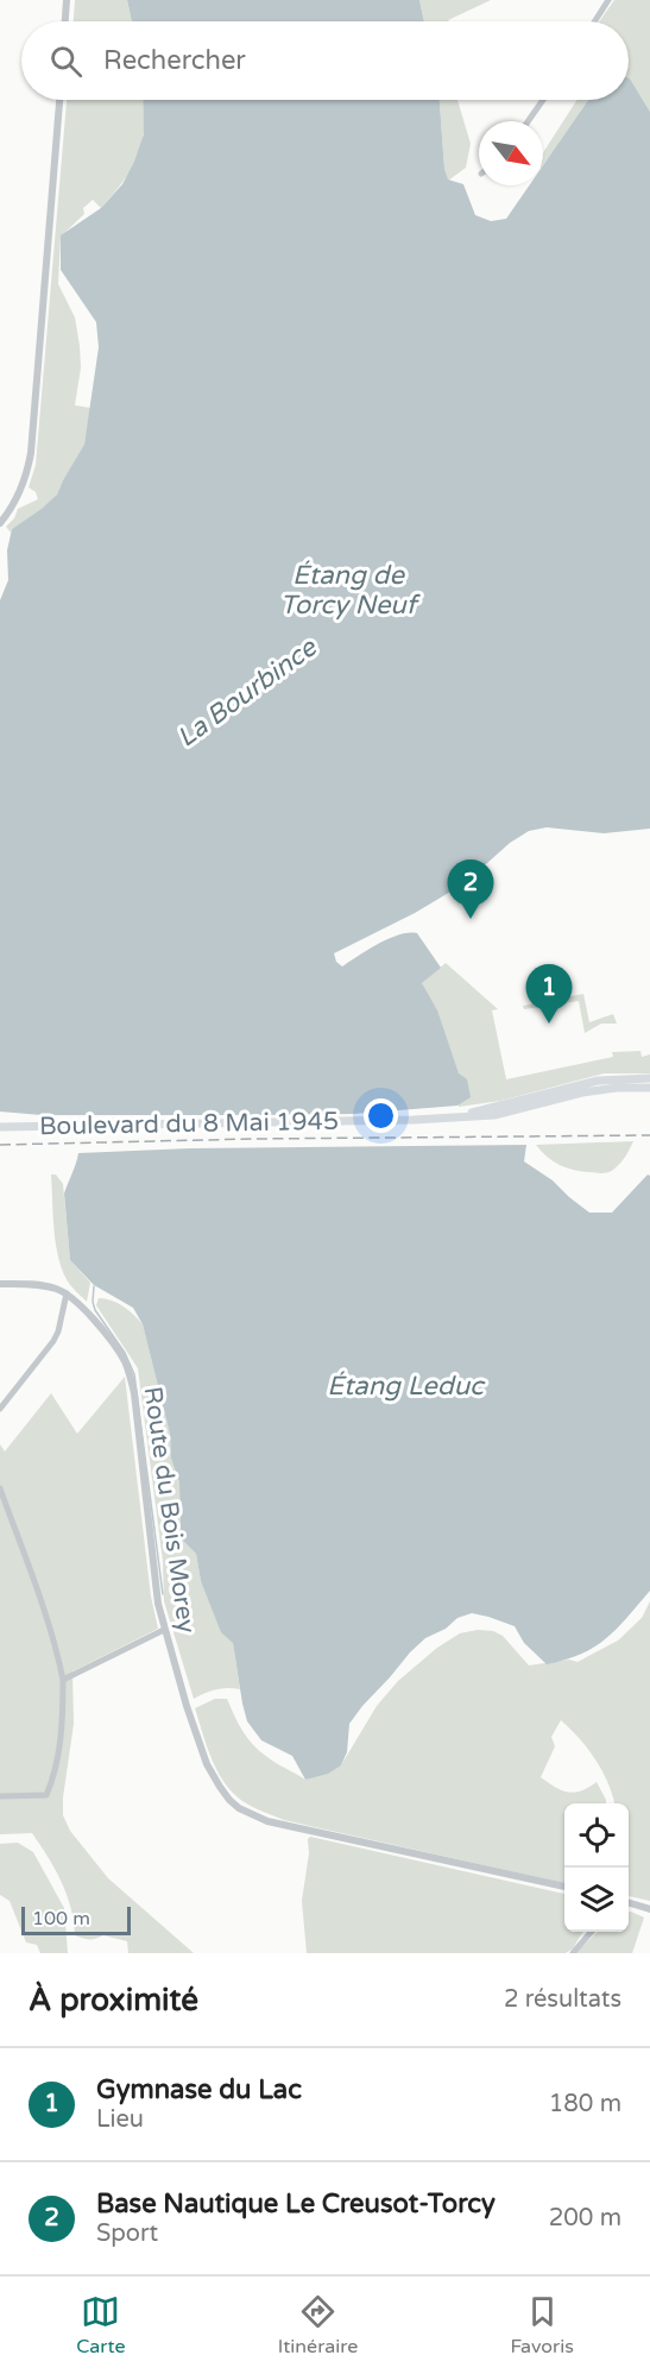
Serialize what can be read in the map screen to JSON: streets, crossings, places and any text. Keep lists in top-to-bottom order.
{
  "streets": {
    "main road": ["Boulevard du 8 Mai 1945"],
    "street": ["Route du Bois Morey"]
  },
  "water": ["Étang de Torcy Neuf", "La Bourbince", "Étang Leduc"],
  "scale_bar": "100 m",
  "north": "bottom right",
  "page": {
    "search": "Rechercher",
    "pins": ["2", "1"],
    "scale": "100 m",
    "heading": ["À proximité", "2 résultats"],
    "list": [
      {
        "mark": "1",
        "name": "Gymnase du Lac",
        "note": "Lieu",
        "value": "180 m"
      },
      {
        "mark": "2",
        "name": "Base Nautique Le Creusot-Torcy",
        "note": "Sport",
        "value": "200 m"
      }
    ],
    "nav": ["Carte", "Itinéraire", "Favoris"]
  }
}
